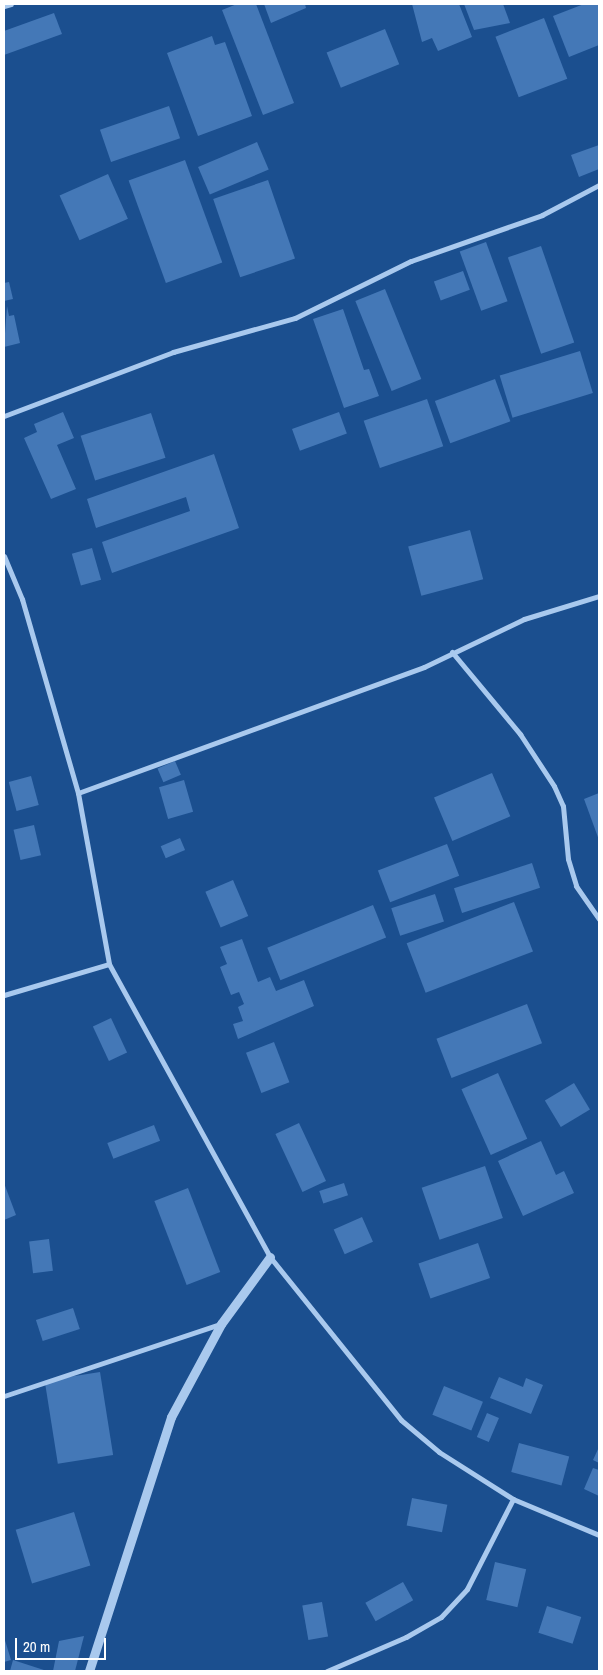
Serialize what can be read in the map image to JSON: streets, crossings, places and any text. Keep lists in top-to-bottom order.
{
  "scale_bar": "20 m"
}
